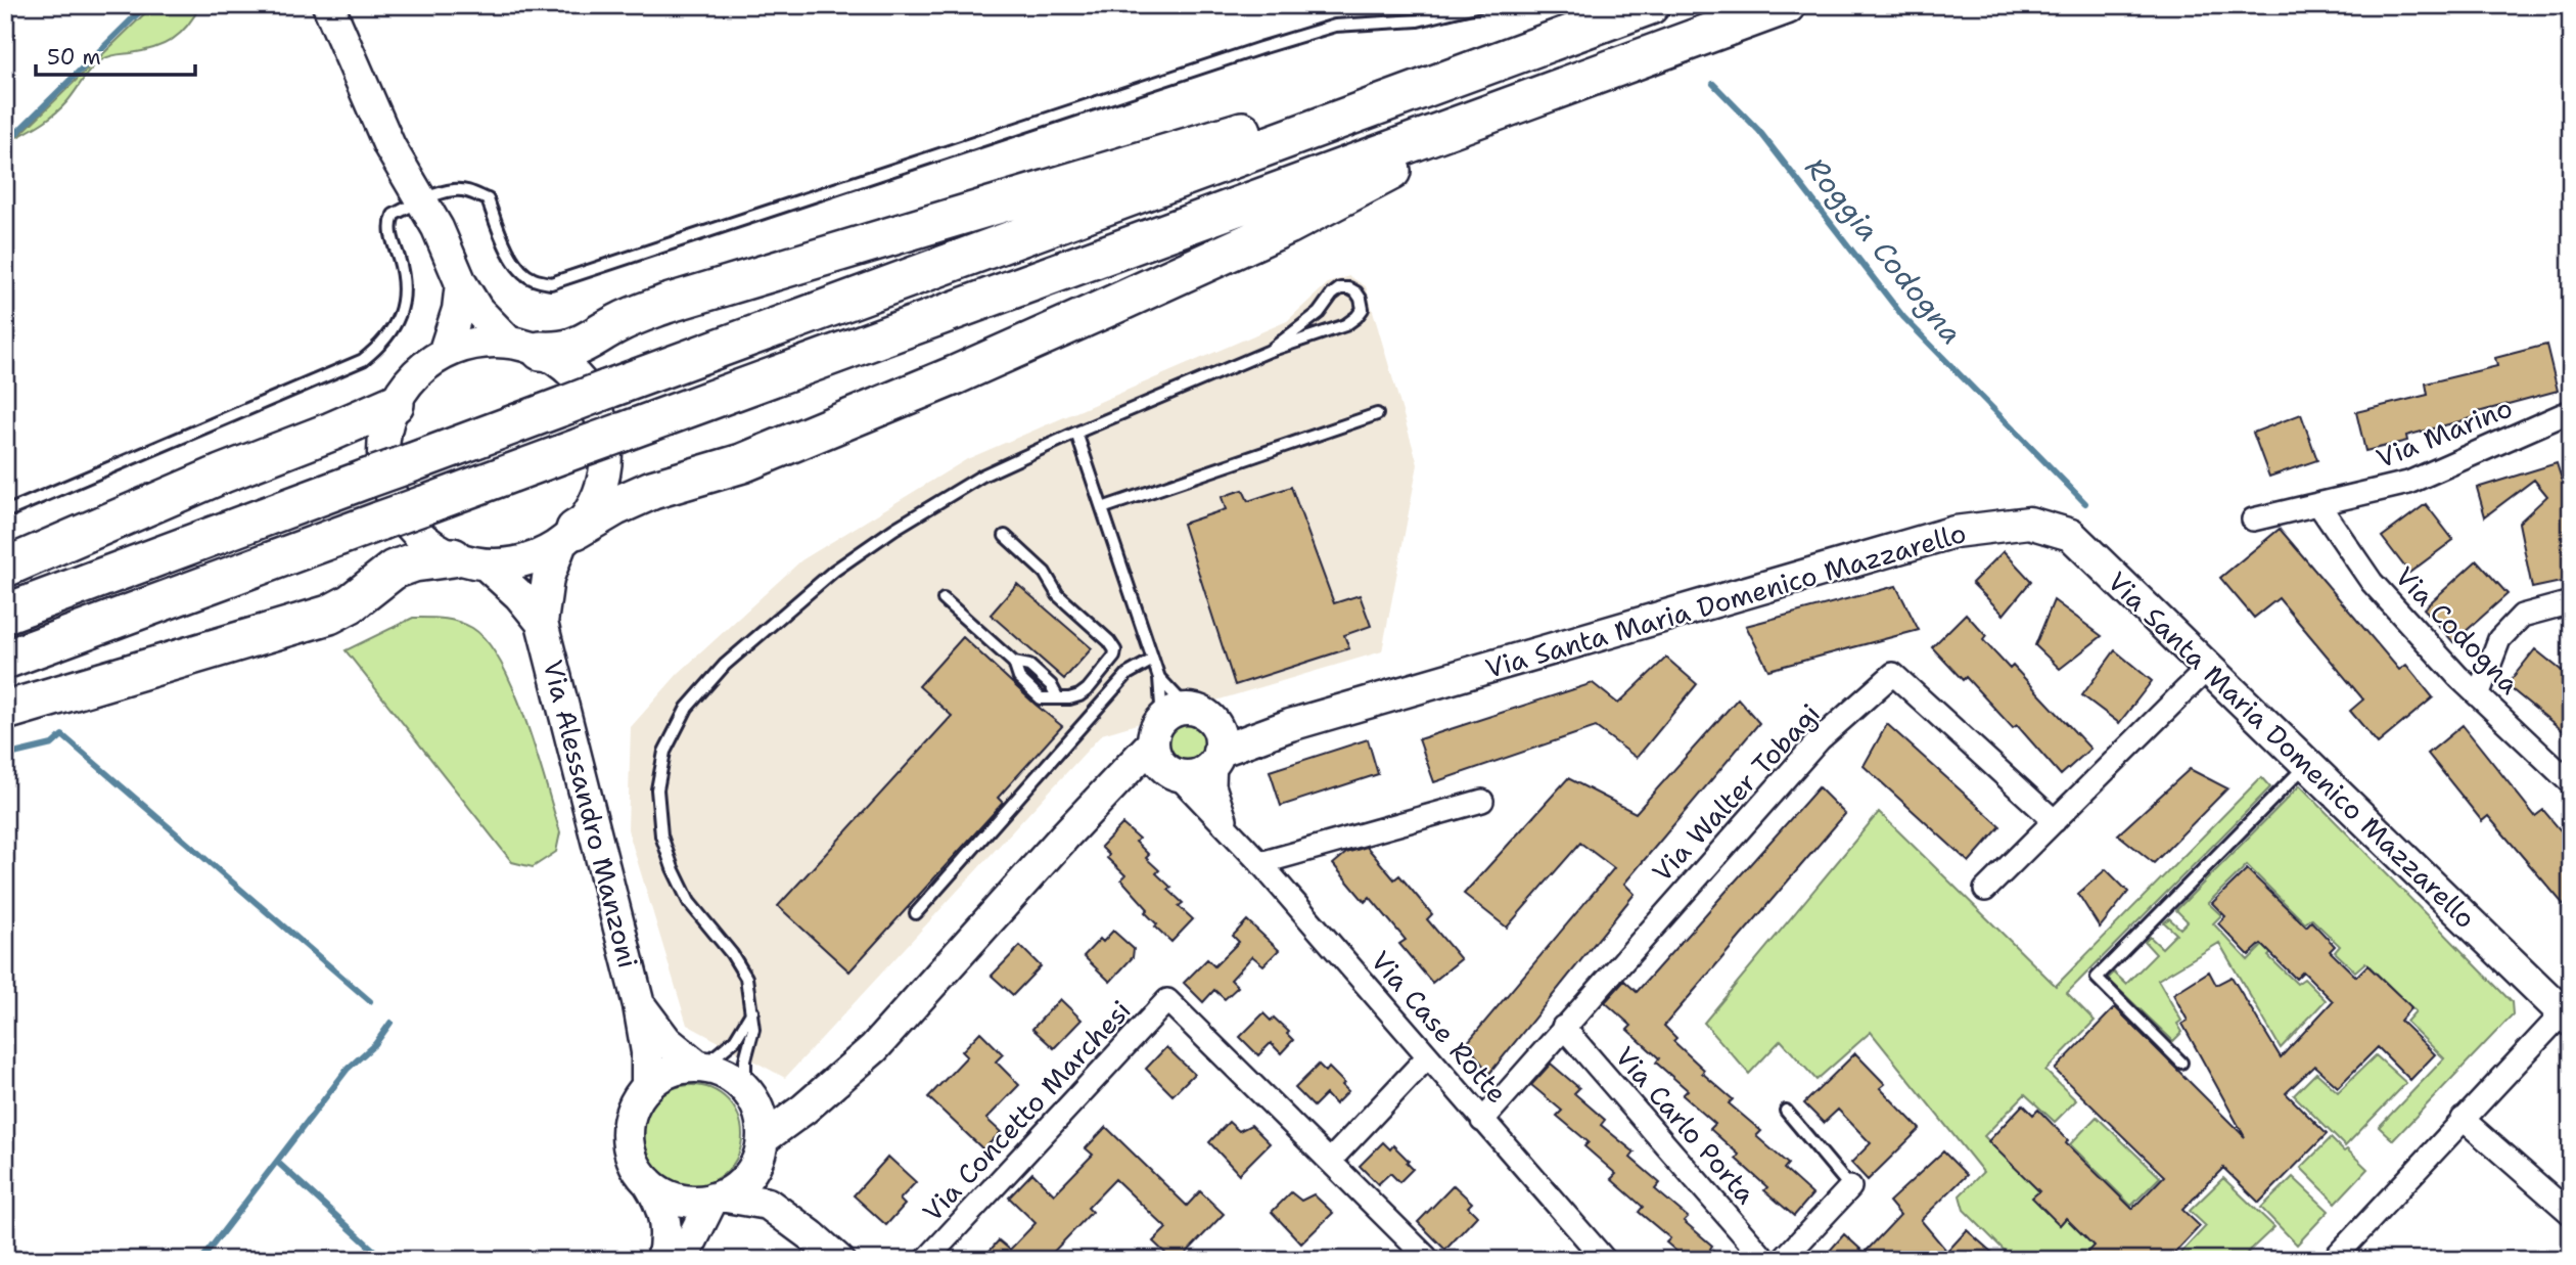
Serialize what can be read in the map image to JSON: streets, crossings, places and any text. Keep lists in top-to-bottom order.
{
  "streets": {
    "street": [
      "Via Marino",
      "Via Santa Maria Domenico Mazzarello",
      "Via Codogna",
      "Via Walter Tobagi",
      "Via Alessandro Manzoni",
      "Via Case Rotte",
      "Via Concetto Marchesi",
      "Via Carlo Porta"
    ]
  },
  "crossings": [
    ["Via Marino", "Via Codogna"],
    ["Via Santa Maria Domenico Mazzarello", "Via Case Rotte"],
    ["Via Walter Tobagi", "Via Case Rotte"],
    ["Via Walter Tobagi", "Via Carlo Porta"]
  ],
  "water": ["Roggia Codogna"],
  "scale_bar": "50 m"
}
